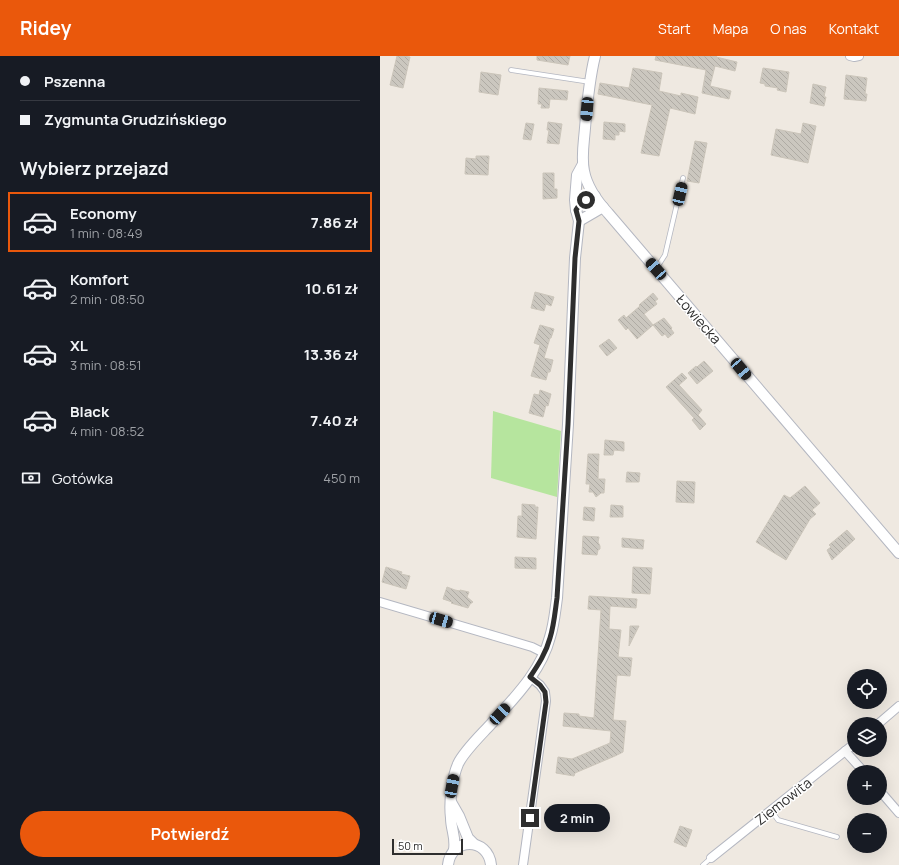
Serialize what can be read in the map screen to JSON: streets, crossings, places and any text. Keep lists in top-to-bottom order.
{
  "streets": {
    "street": ["Łowiecka", "Ziemowita"]
  },
  "scale_bar": "50 m",
  "page": {
    "header": "Ridey",
    "nav": [
      "Start",
      "Mapa",
      "O nas",
      "Kontakt"
    ],
    "banner": ["Pszenna", "Zygmunta Grudzińskiego"],
    "heading": "Wybierz przejazd",
    "list": [
      {
        "name": "Economy",
        "note": "1 min · 08:49",
        "value": "7.86 zł"
      },
      {
        "name": "Komfort",
        "note": "2 min · 08:50",
        "value": "10.61 zł"
      },
      {
        "name": "XL",
        "note": "3 min · 08:51",
        "value": "13.36 zł"
      },
      {
        "name": "Black",
        "note": "4 min · 08:52",
        "value": "7.40 zł"
      }
    ],
    "pay": ["Gotówka", "450 m"],
    "map_buttons": ["+", "−"],
    "buttons": "Potwierdź",
    "bubble": "2 min",
    "scale": "50 m"
  }
}
